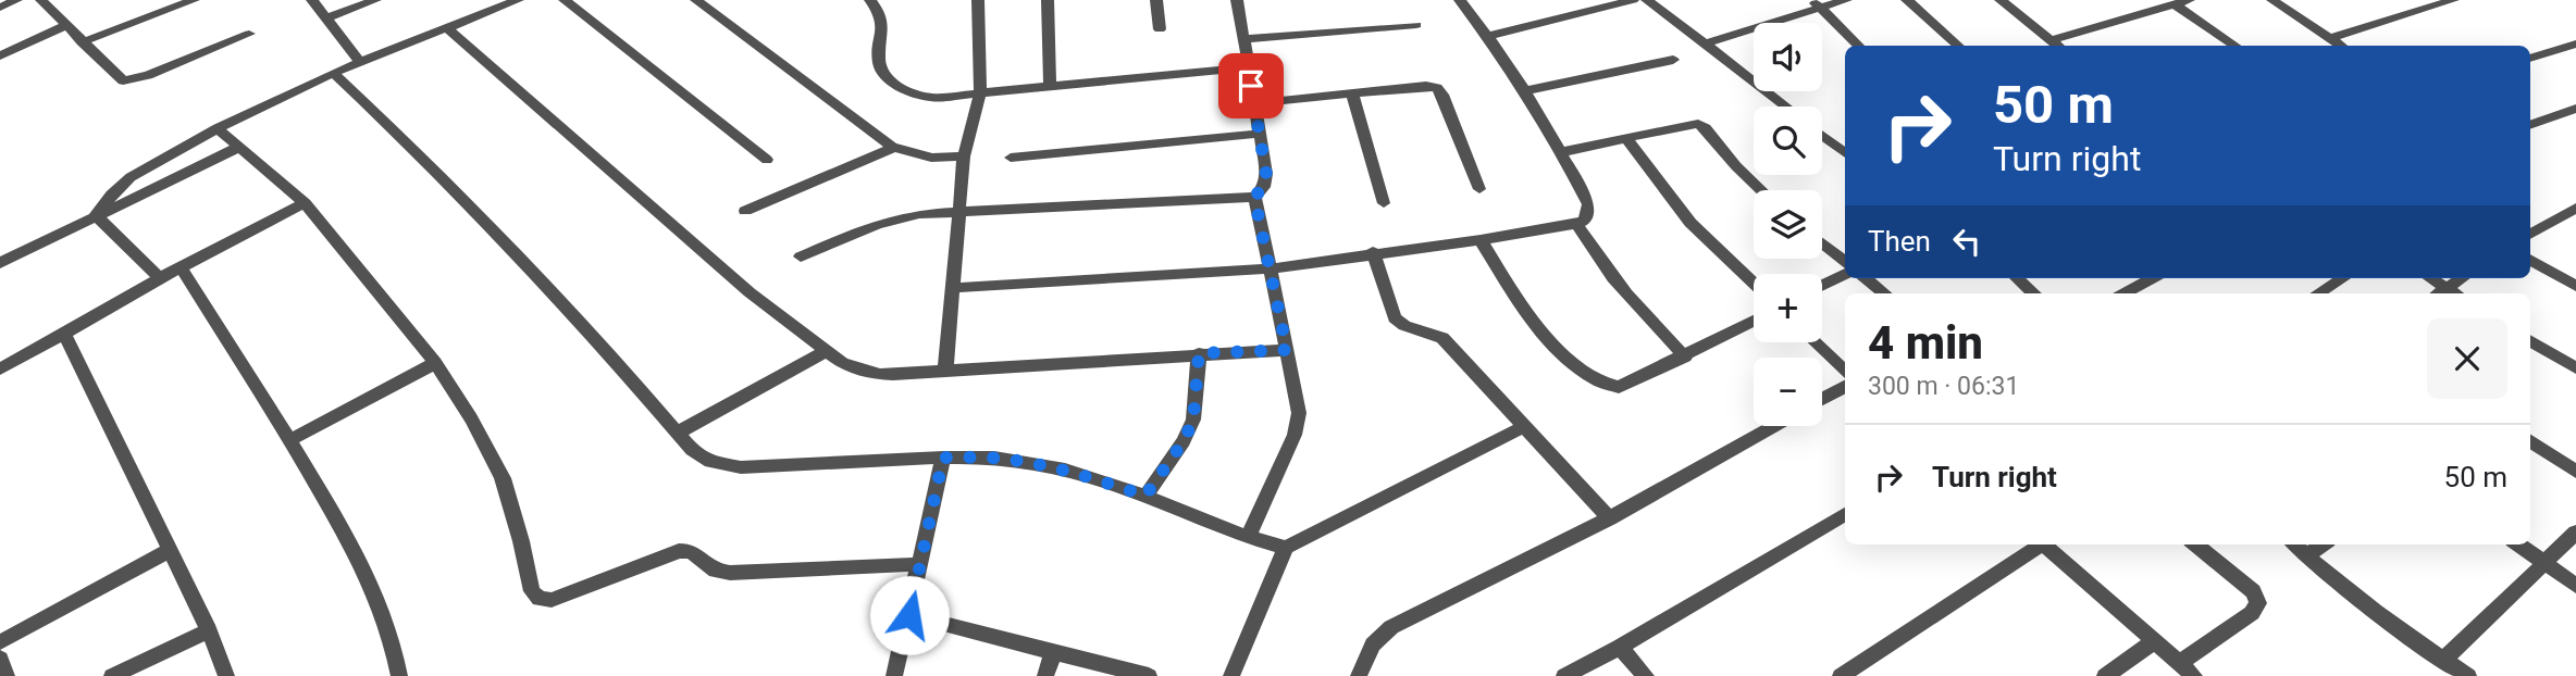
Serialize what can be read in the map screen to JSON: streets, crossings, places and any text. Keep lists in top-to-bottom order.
{
  "page": {
    "map_buttons": ["+", "−"],
    "turn": ["50 m", "Turn right"],
    "then": "Then",
    "heading": ["4 min", "300 m · 06:31"],
    "list": [
      {
        "name": "Turn right",
        "value": "50 m"
      }
    ]
  }
}
